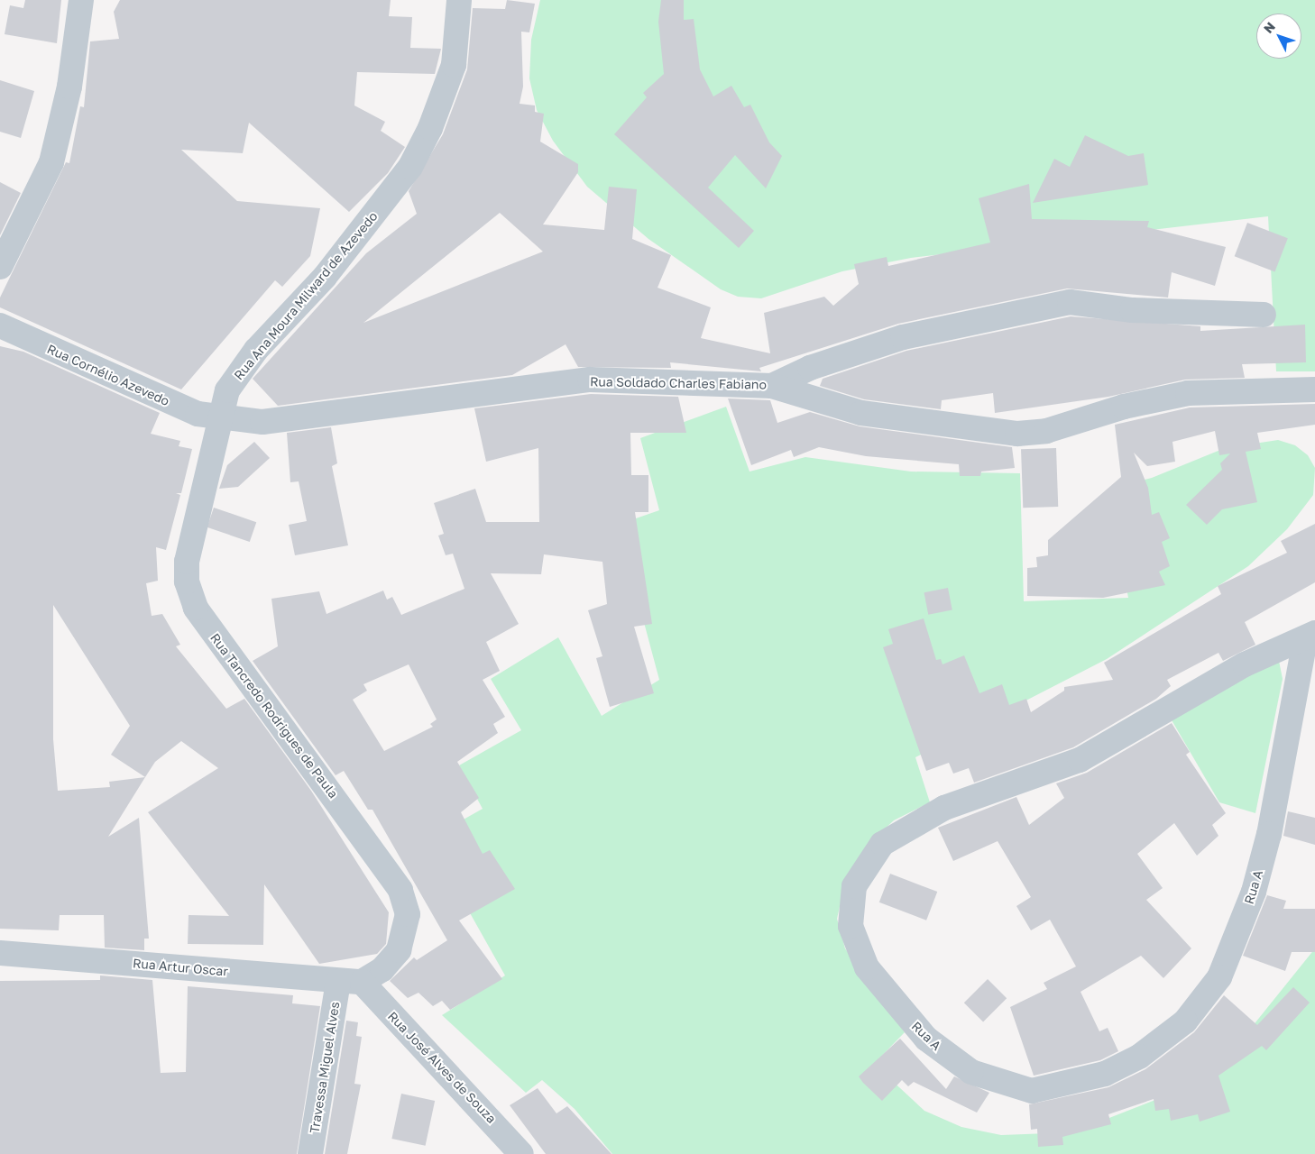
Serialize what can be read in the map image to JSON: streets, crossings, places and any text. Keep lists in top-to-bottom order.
{
  "streets": {
    "street": [
      "Rua Ana Moura Milward de Azevedo",
      "Rua Cornélio Azevedo",
      "Rua Soldado Charles Fabiano",
      "Rua Tancredo Rodrigues de Paula",
      "Rua A",
      "Rua Artur Oscar",
      "Travessa Miguel Alves",
      "Rua José Alves de Souza"
    ]
  },
  "crossings": [
    ["Rua Ana Moura Milward de Azevedo", "Rua Cornélio Azevedo"],
    ["Rua Ana Moura Milward de Azevedo", "Rua Soldado Charles Fabiano"],
    ["Rua Ana Moura Milward de Azevedo", "Rua Tancredo Rodrigues de Paula"],
    ["Rua Cornélio Azevedo", "Rua Soldado Charles Fabiano"],
    ["Rua Cornélio Azevedo", "Rua Tancredo Rodrigues de Paula"],
    ["Rua Soldado Charles Fabiano", "Rua Tancredo Rodrigues de Paula"],
    ["Rua Tancredo Rodrigues de Paula", "Rua Artur Oscar"],
    ["Rua Tancredo Rodrigues de Paula", "Travessa Miguel Alves"],
    ["Rua Tancredo Rodrigues de Paula", "Rua José Alves de Souza"],
    ["Rua Artur Oscar", "Travessa Miguel Alves"],
    ["Rua Artur Oscar", "Rua José Alves de Souza"],
    ["Travessa Miguel Alves", "Rua José Alves de Souza"]
  ],
  "north": "top left"
}
